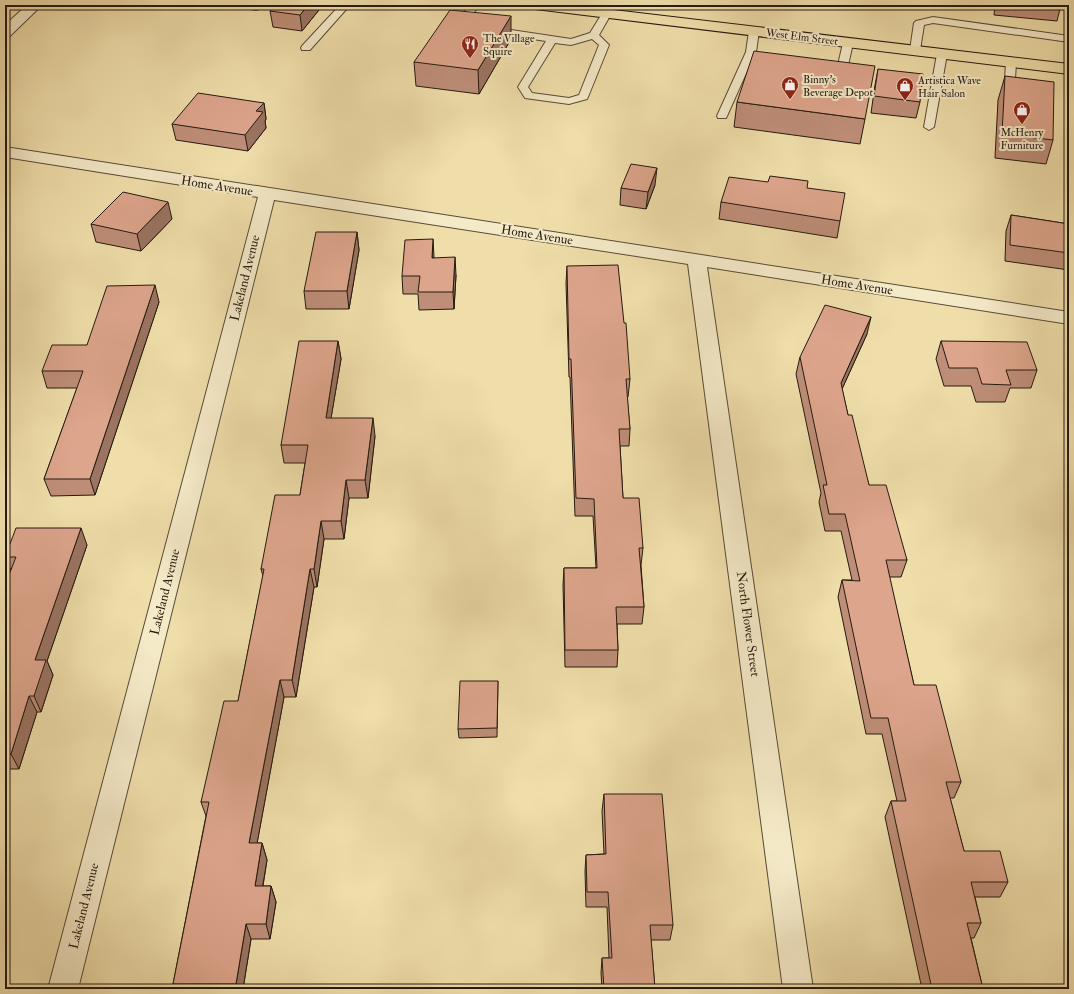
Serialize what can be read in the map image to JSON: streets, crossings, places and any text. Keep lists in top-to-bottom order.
{
  "streets": {
    "main road": ["West Elm Street"],
    "street": ["Home Avenue", "Lakeland Avenue", "North Flower Street"]
  },
  "crossings": [
    ["Home Avenue", "Lakeland Avenue"],
    ["Home Avenue", "North Flower Street"]
  ],
  "places": {
    "restaurant": ["The Village Squire"],
    "shop": ["Binny's Beverage Depot", "Artistica Wave Hair Salon", "McHenry Furniture"]
  }
}
